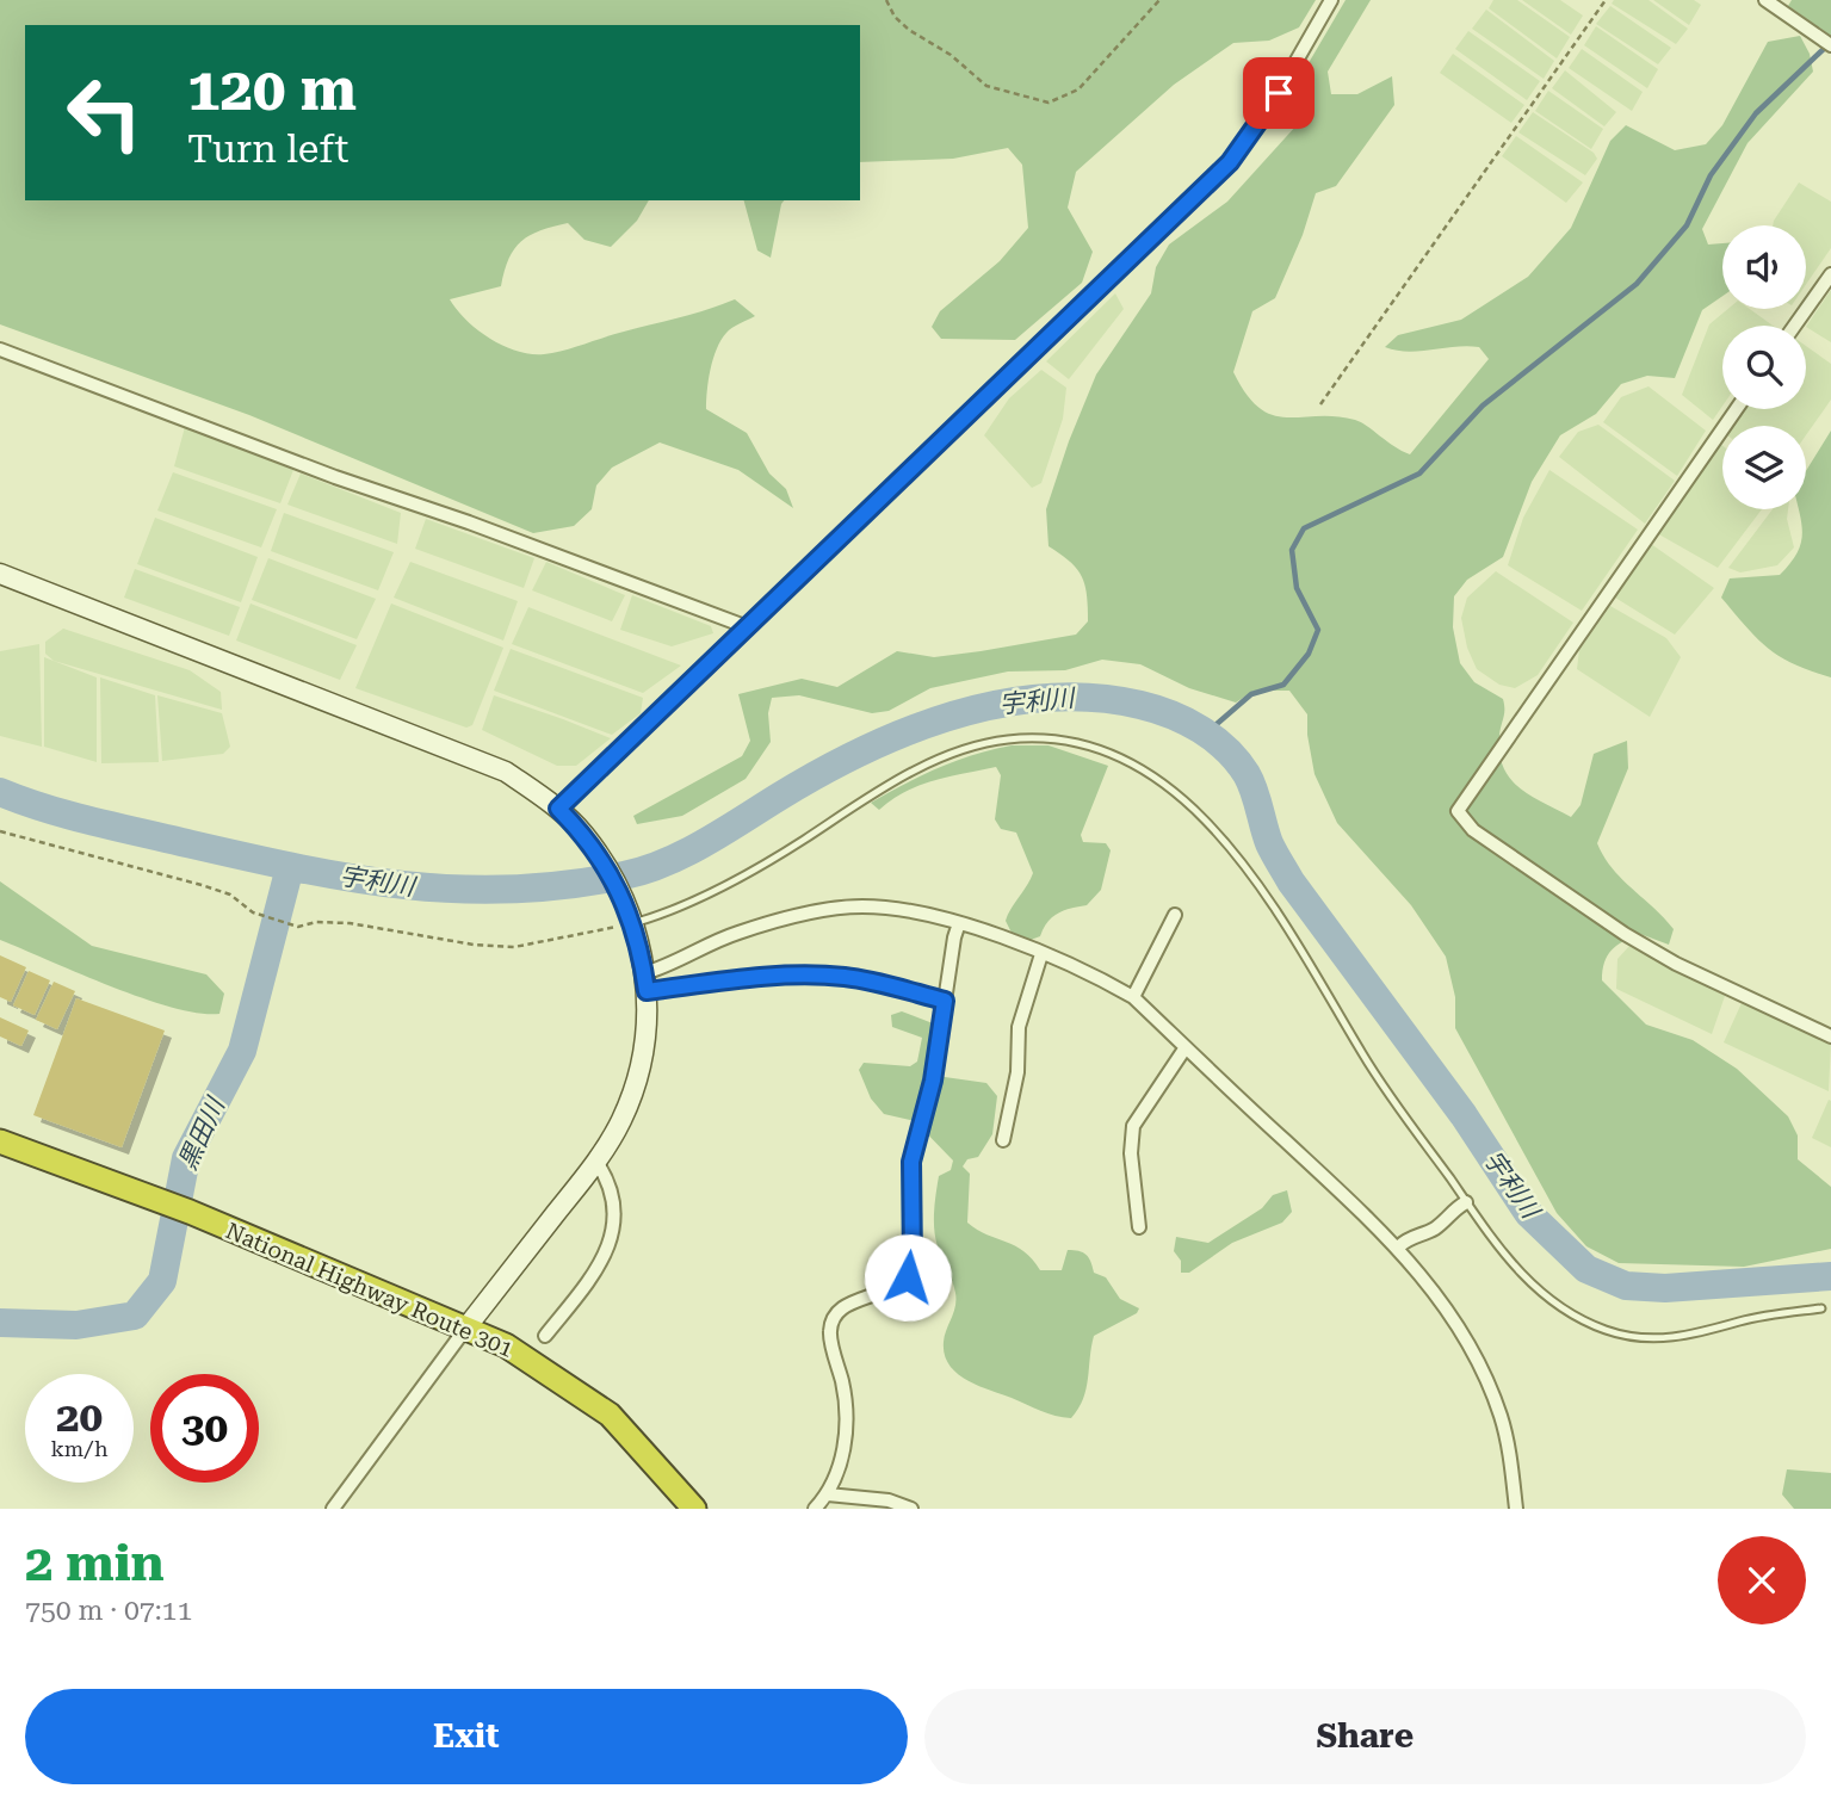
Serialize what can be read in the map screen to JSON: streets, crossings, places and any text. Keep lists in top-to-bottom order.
{
  "streets": {
    "highway": ["National Highway Route 301"]
  },
  "water": ["宇利川", "黒田川"],
  "page": {
    "turn": ["120 m", "Turn left"],
    "speed": "20 km/h",
    "limit": "30",
    "heading": ["2 min", "750 m · 07:11"],
    "buttons": ["Exit", "Share"]
  }
}
